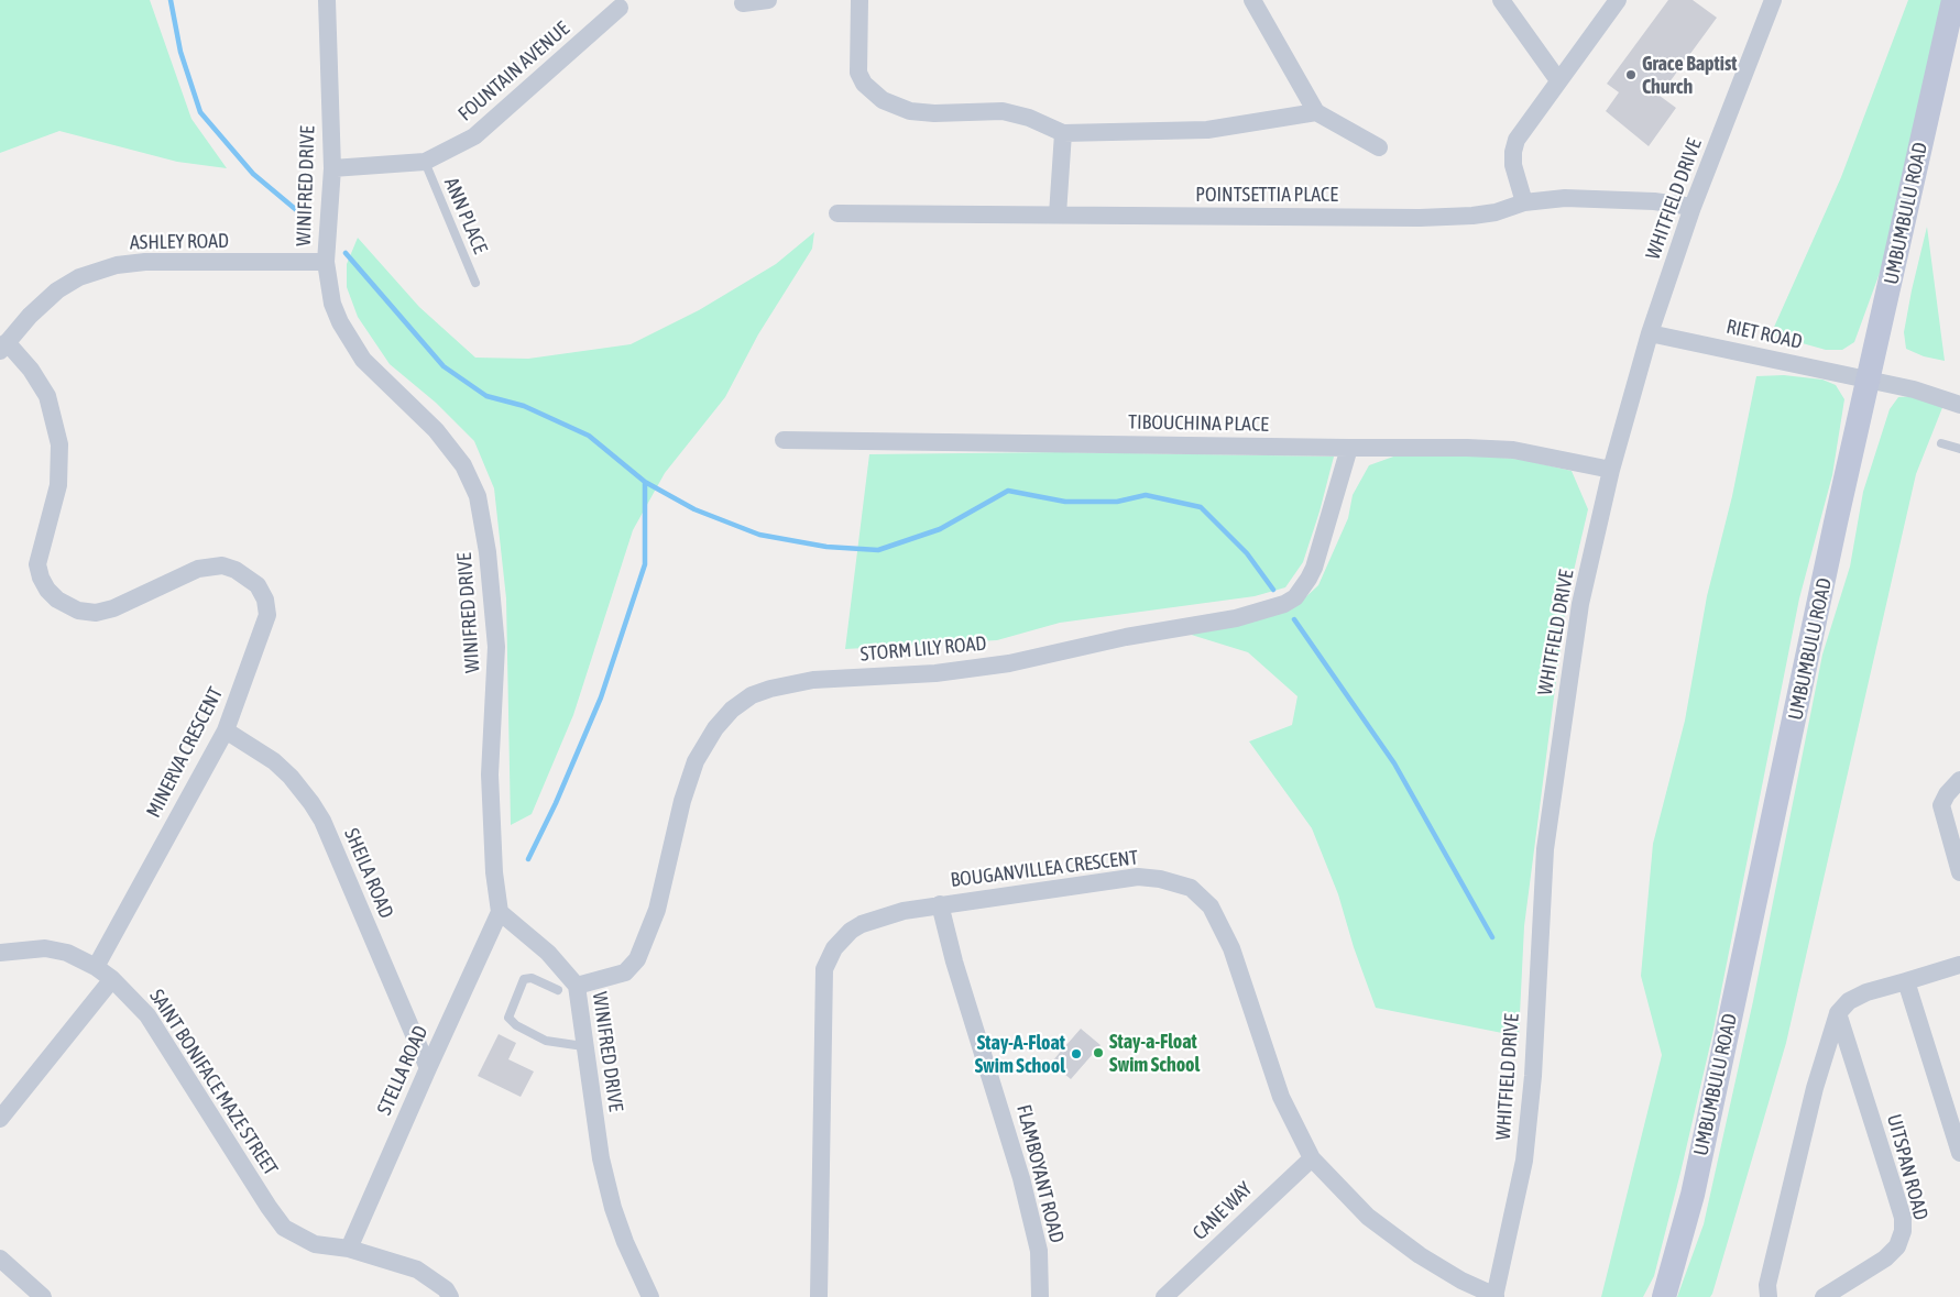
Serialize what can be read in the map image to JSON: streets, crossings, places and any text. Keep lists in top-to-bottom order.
{
  "streets": {
    "main road": ["UMBUMBULU ROAD"],
    "street": [
      "FOUNTAIN AVENUE",
      "WINIFRED DRIVE",
      "POINTSETTIA PLACE",
      "WHITFIELD DRIVE",
      "ASHLEY ROAD",
      "RIET ROAD",
      "TIBOUCHINA PLACE",
      "STORM LILY ROAD",
      "MINERVA CRESCENT",
      "BOUGANVILLEA CRESCENT",
      "SHEILA ROAD",
      "STELLA ROAD",
      "SAINT BONIFACE MAZE STREET",
      "UITSPAN ROAD",
      "FLAMBOYANT ROAD",
      "CANE WAY"
    ],
    "lane": ["ANN PLACE"]
  },
  "crossings": [
    ["FOUNTAIN AVENUE", "WINIFRED DRIVE"],
    ["FOUNTAIN AVENUE", "ANN PLACE"],
    ["WINIFRED DRIVE", "ASHLEY ROAD"],
    ["WINIFRED DRIVE", "STORM LILY ROAD"],
    ["WINIFRED DRIVE", "STELLA ROAD"],
    ["POINTSETTIA PLACE", "WHITFIELD DRIVE"],
    ["WHITFIELD DRIVE", "RIET ROAD"],
    ["WHITFIELD DRIVE", "TIBOUCHINA PLACE"],
    ["WHITFIELD DRIVE", "BOUGANVILLEA CRESCENT"],
    ["UMBUMBULU ROAD", "RIET ROAD"],
    ["ASHLEY ROAD", "MINERVA CRESCENT"],
    ["TIBOUCHINA PLACE", "STORM LILY ROAD"],
    ["MINERVA CRESCENT", "SHEILA ROAD"],
    ["MINERVA CRESCENT", "SAINT BONIFACE MAZE STREET"],
    ["BOUGANVILLEA CRESCENT", "FLAMBOYANT ROAD"],
    ["BOUGANVILLEA CRESCENT", "CANE WAY"],
    ["SHEILA ROAD", "STELLA ROAD"],
    ["STELLA ROAD", "SAINT BONIFACE MAZE STREET"]
  ],
  "places": ["Grace Baptist Church", "Stay-a-Float Swim School", "Stay-A-Float Swim School"]
}
